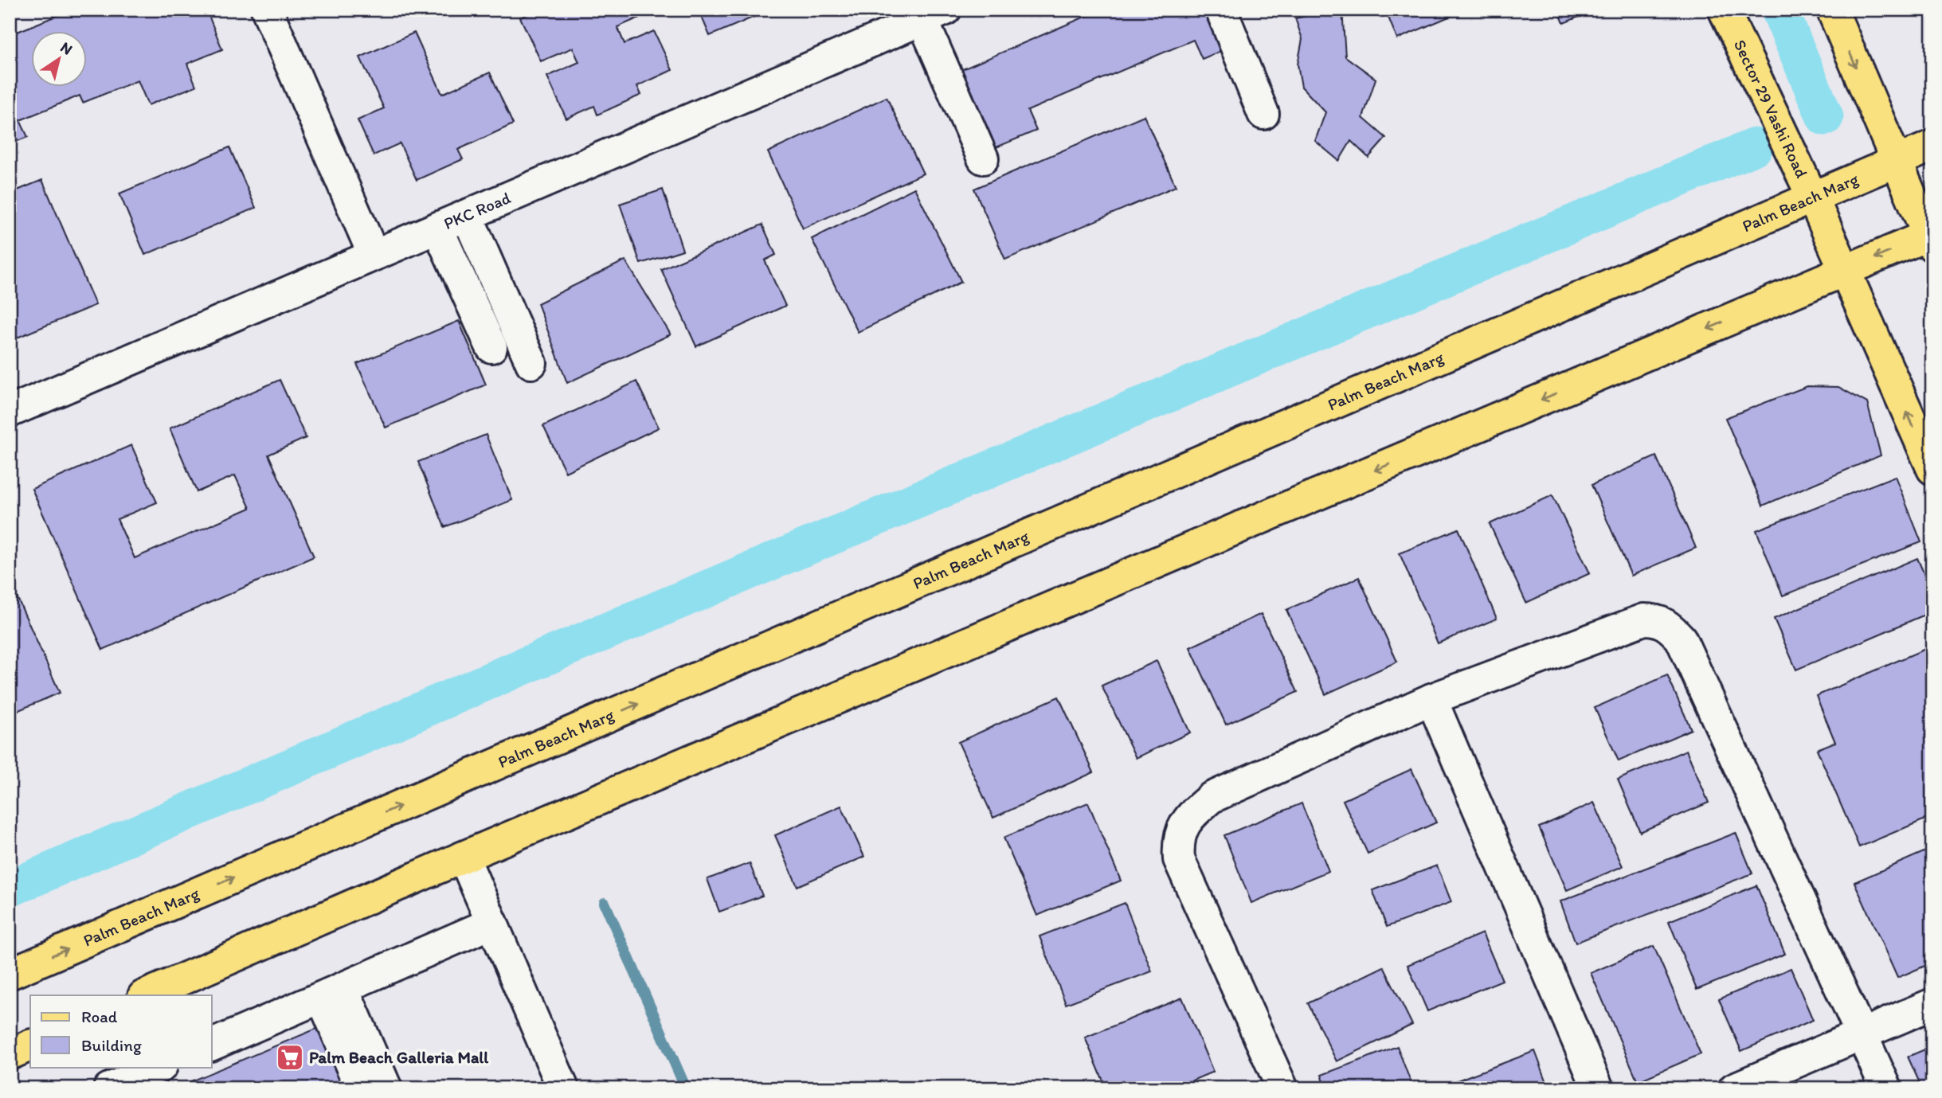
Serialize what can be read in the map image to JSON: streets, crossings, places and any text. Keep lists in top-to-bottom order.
{
  "streets": {
    "main road": ["Sector 29 Vashi Road", "Palm Beach Marg"],
    "street": ["PKC Road"]
  },
  "crossings": [
    ["Sector 29 Vashi Road", "Palm Beach Marg"]
  ],
  "one_way": ["Sector 29 Vashi Road"],
  "places": {
    "supermarket": ["Palm Beach Galleria Mall"]
  },
  "legend": ["Road", "Building"],
  "north": "top right"
}
